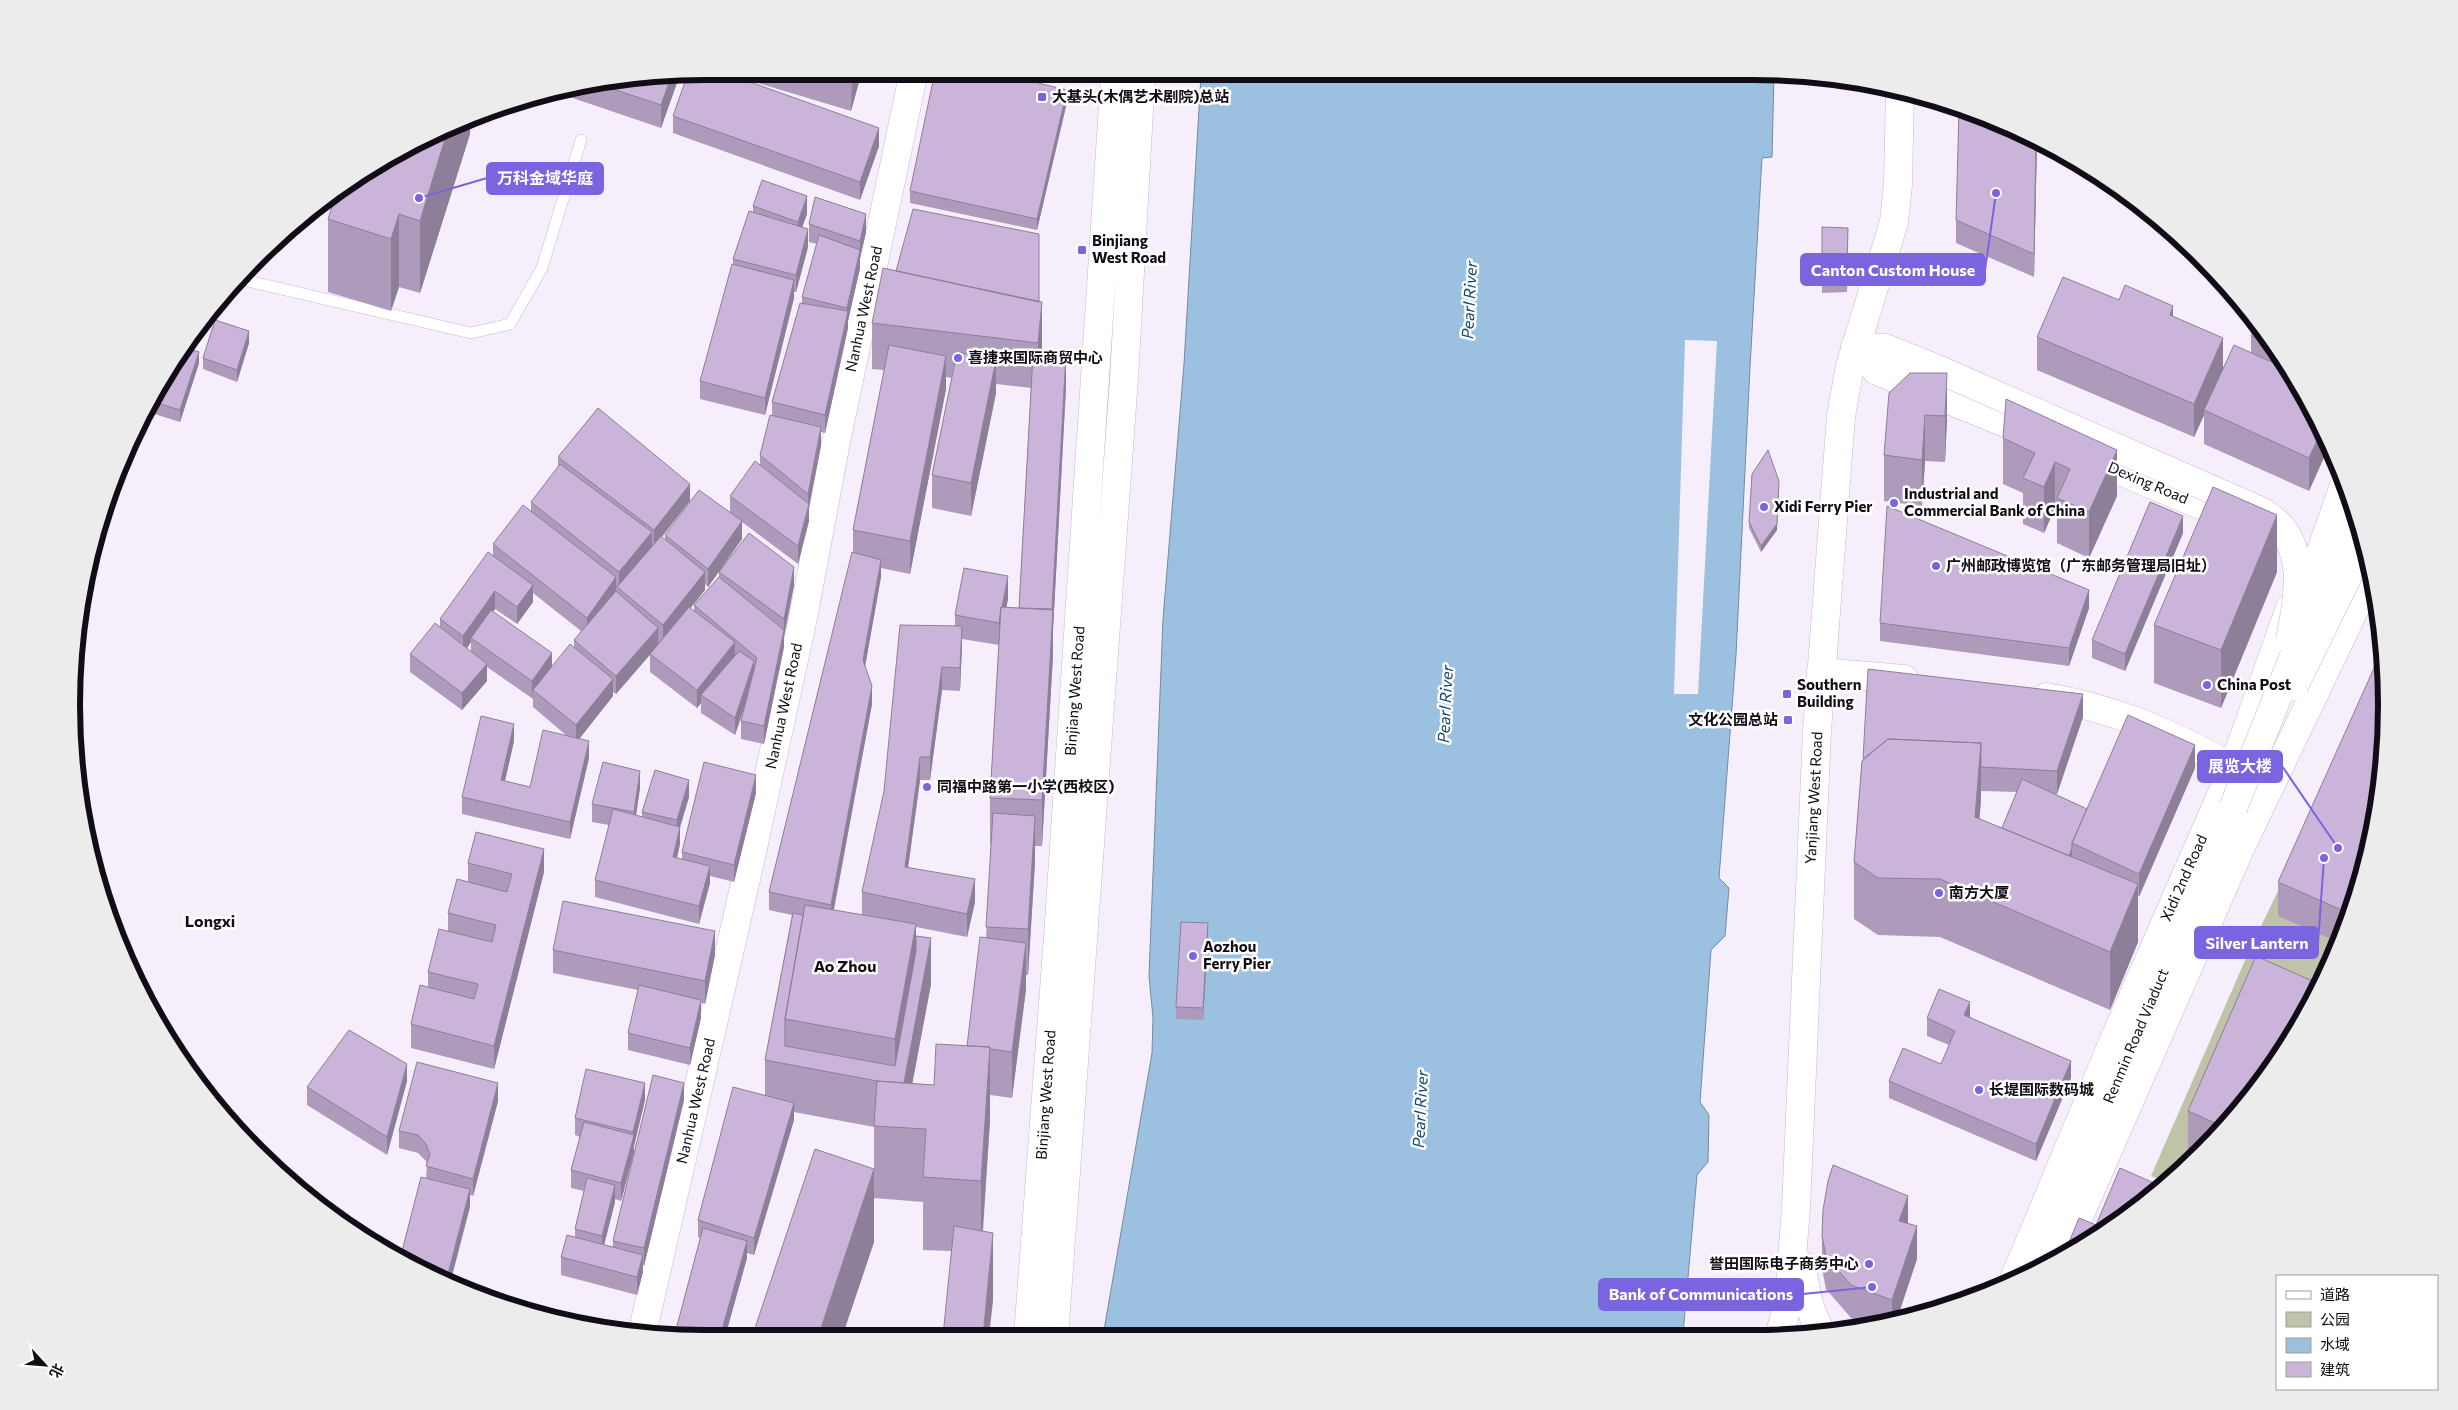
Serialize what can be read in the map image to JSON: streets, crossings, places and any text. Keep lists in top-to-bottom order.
{
  "streets": {
    "main road": [
      "Nanhua West Road",
      "Dexing Road",
      "Binjiang West Road",
      "Yanjiang West Road",
      "Xidi 2nd Road",
      "Renmin Road Viaduct"
    ]
  },
  "crossings": [
    ["Dexing Road", "Yanjiang West Road"],
    ["Dexing Road", "Xidi 2nd Road"]
  ],
  "districts": ["Longxi", "Ao Zhou"],
  "water": ["Pearl River"],
  "places": {
    "transit": [
      "大基头(木偶艺术剧院)总站",
      "Binjiang West Road",
      "Southern Building",
      "文化公园总站"
    ],
    "other": [
      "Canton Custom House",
      "万科金域华庭",
      "喜捷来国际商贸中心",
      "Industrial and Commercial Bank of China",
      "Xidi Ferry Pier",
      "广州邮政博览馆（广东邮务管理局旧址）",
      "China Post",
      "同福中路第一小学(西校区)",
      "展览大楼",
      "Silver Lantern",
      "南方大厦",
      "Aozhou Ferry Pier",
      "长堤国际数码城",
      "誉田国际电子商务中心",
      "Bank of Communications"
    ]
  },
  "legend": [
    "道路",
    "公园",
    "水域",
    "建筑"
  ],
  "north": "bottom right"
}
